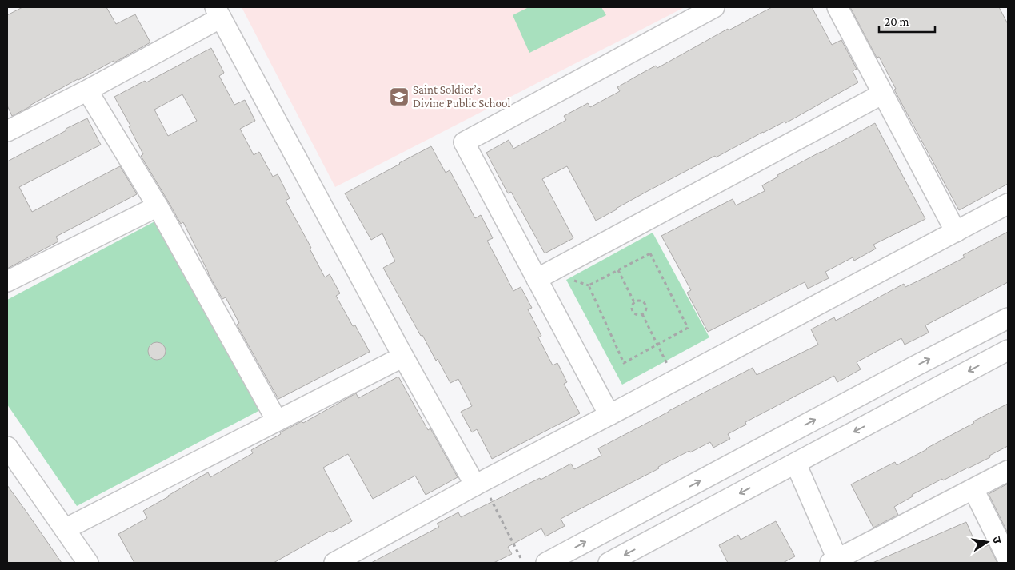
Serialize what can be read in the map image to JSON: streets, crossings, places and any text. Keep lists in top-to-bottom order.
{
  "places": {
    "school or university": ["Saint Soldier’s Divine Public School"]
  },
  "scale_bar": "20 m",
  "north": "right"
}
